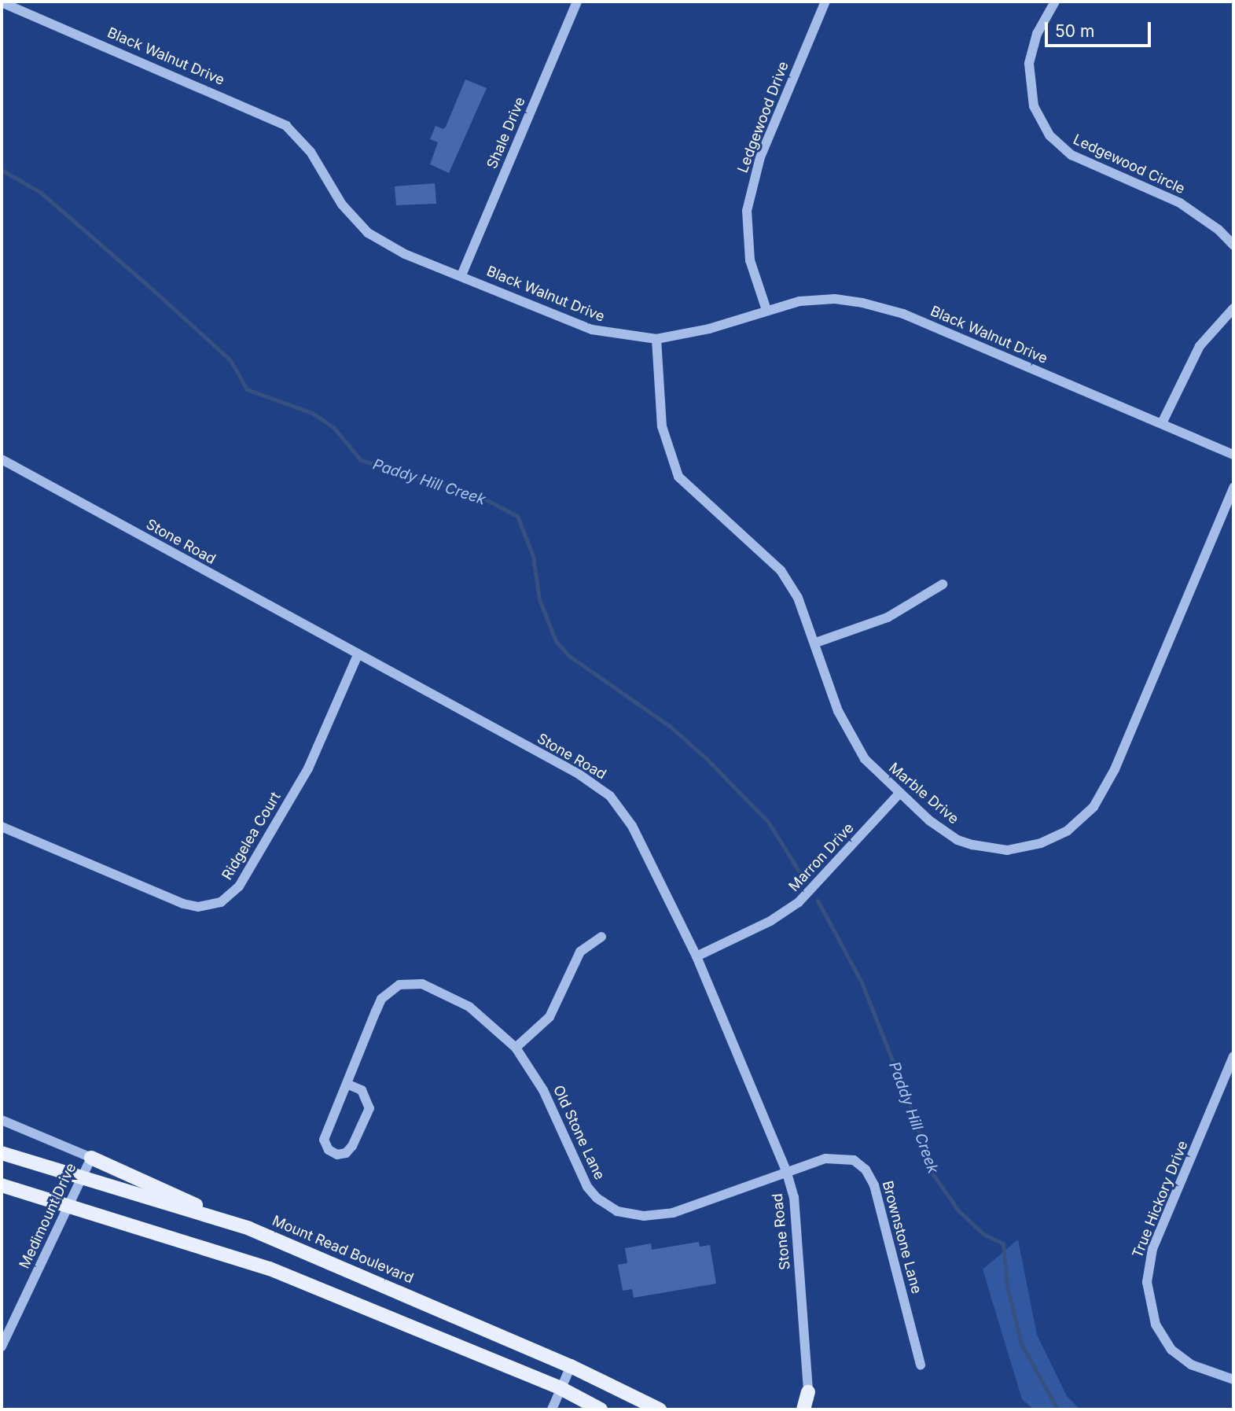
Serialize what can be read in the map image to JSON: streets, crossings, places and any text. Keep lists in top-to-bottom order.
{
  "streets": {
    "main road": ["Mount Read Boulevard"],
    "street": [
      "Black Walnut Drive",
      "Ledgewood Drive",
      "Shale Drive",
      "Ledgewood Circle",
      "Stone Road",
      "Marble Drive",
      "Ridgelea Court",
      "Marron Drive",
      "Old Stone Lane",
      "True Hickory Drive",
      "Medimount Drive",
      "Brownstone Lane"
    ]
  },
  "crossings": [
    ["Black Walnut Drive", "Ledgewood Drive"],
    ["Black Walnut Drive", "Shale Drive"],
    ["Black Walnut Drive", "Marble Drive"],
    ["Stone Road", "Ridgelea Court"],
    ["Stone Road", "Marron Drive"],
    ["Stone Road", "Old Stone Lane"],
    ["Stone Road", "Brownstone Lane"],
    ["Marble Drive", "Marron Drive"],
    ["Old Stone Lane", "Brownstone Lane"],
    ["Medimount Drive", "Mount Read Boulevard"]
  ],
  "water": ["Paddy Hill Creek"],
  "scale_bar": "50 m"
}
